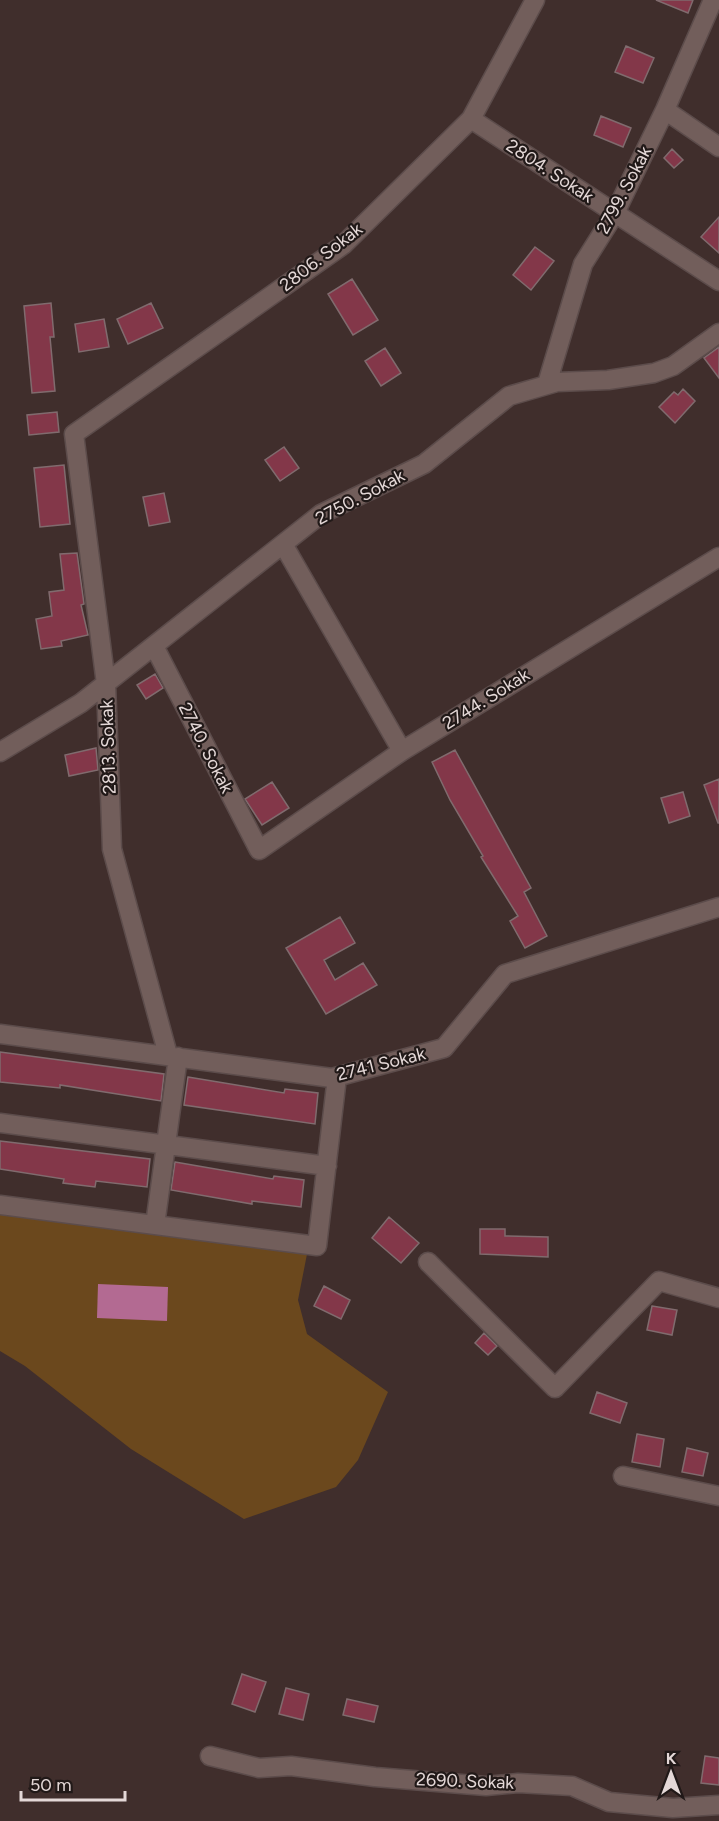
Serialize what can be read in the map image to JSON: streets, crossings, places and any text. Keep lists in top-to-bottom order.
{
  "streets": {
    "street": [
      "2804. Sokak",
      "2799. Sokak",
      "2806. Sokak",
      "2750. Sokak",
      "2744. Sokak",
      "2813. Sokak",
      "2740. Sokak",
      "2741 Sokak",
      "2690. Sokak"
    ]
  },
  "crossings": [
    ["2804. Sokak", "2799. Sokak"],
    ["2804. Sokak", "2806. Sokak"],
    ["2799. Sokak", "2750. Sokak"],
    ["2806. Sokak", "2813. Sokak"],
    ["2750. Sokak", "2813. Sokak"],
    ["2750. Sokak", "2740. Sokak"],
    ["2744. Sokak", "2740. Sokak"],
    ["2813. Sokak", "2741 Sokak"]
  ],
  "scale_bar": "50 m",
  "north": "top"
}
